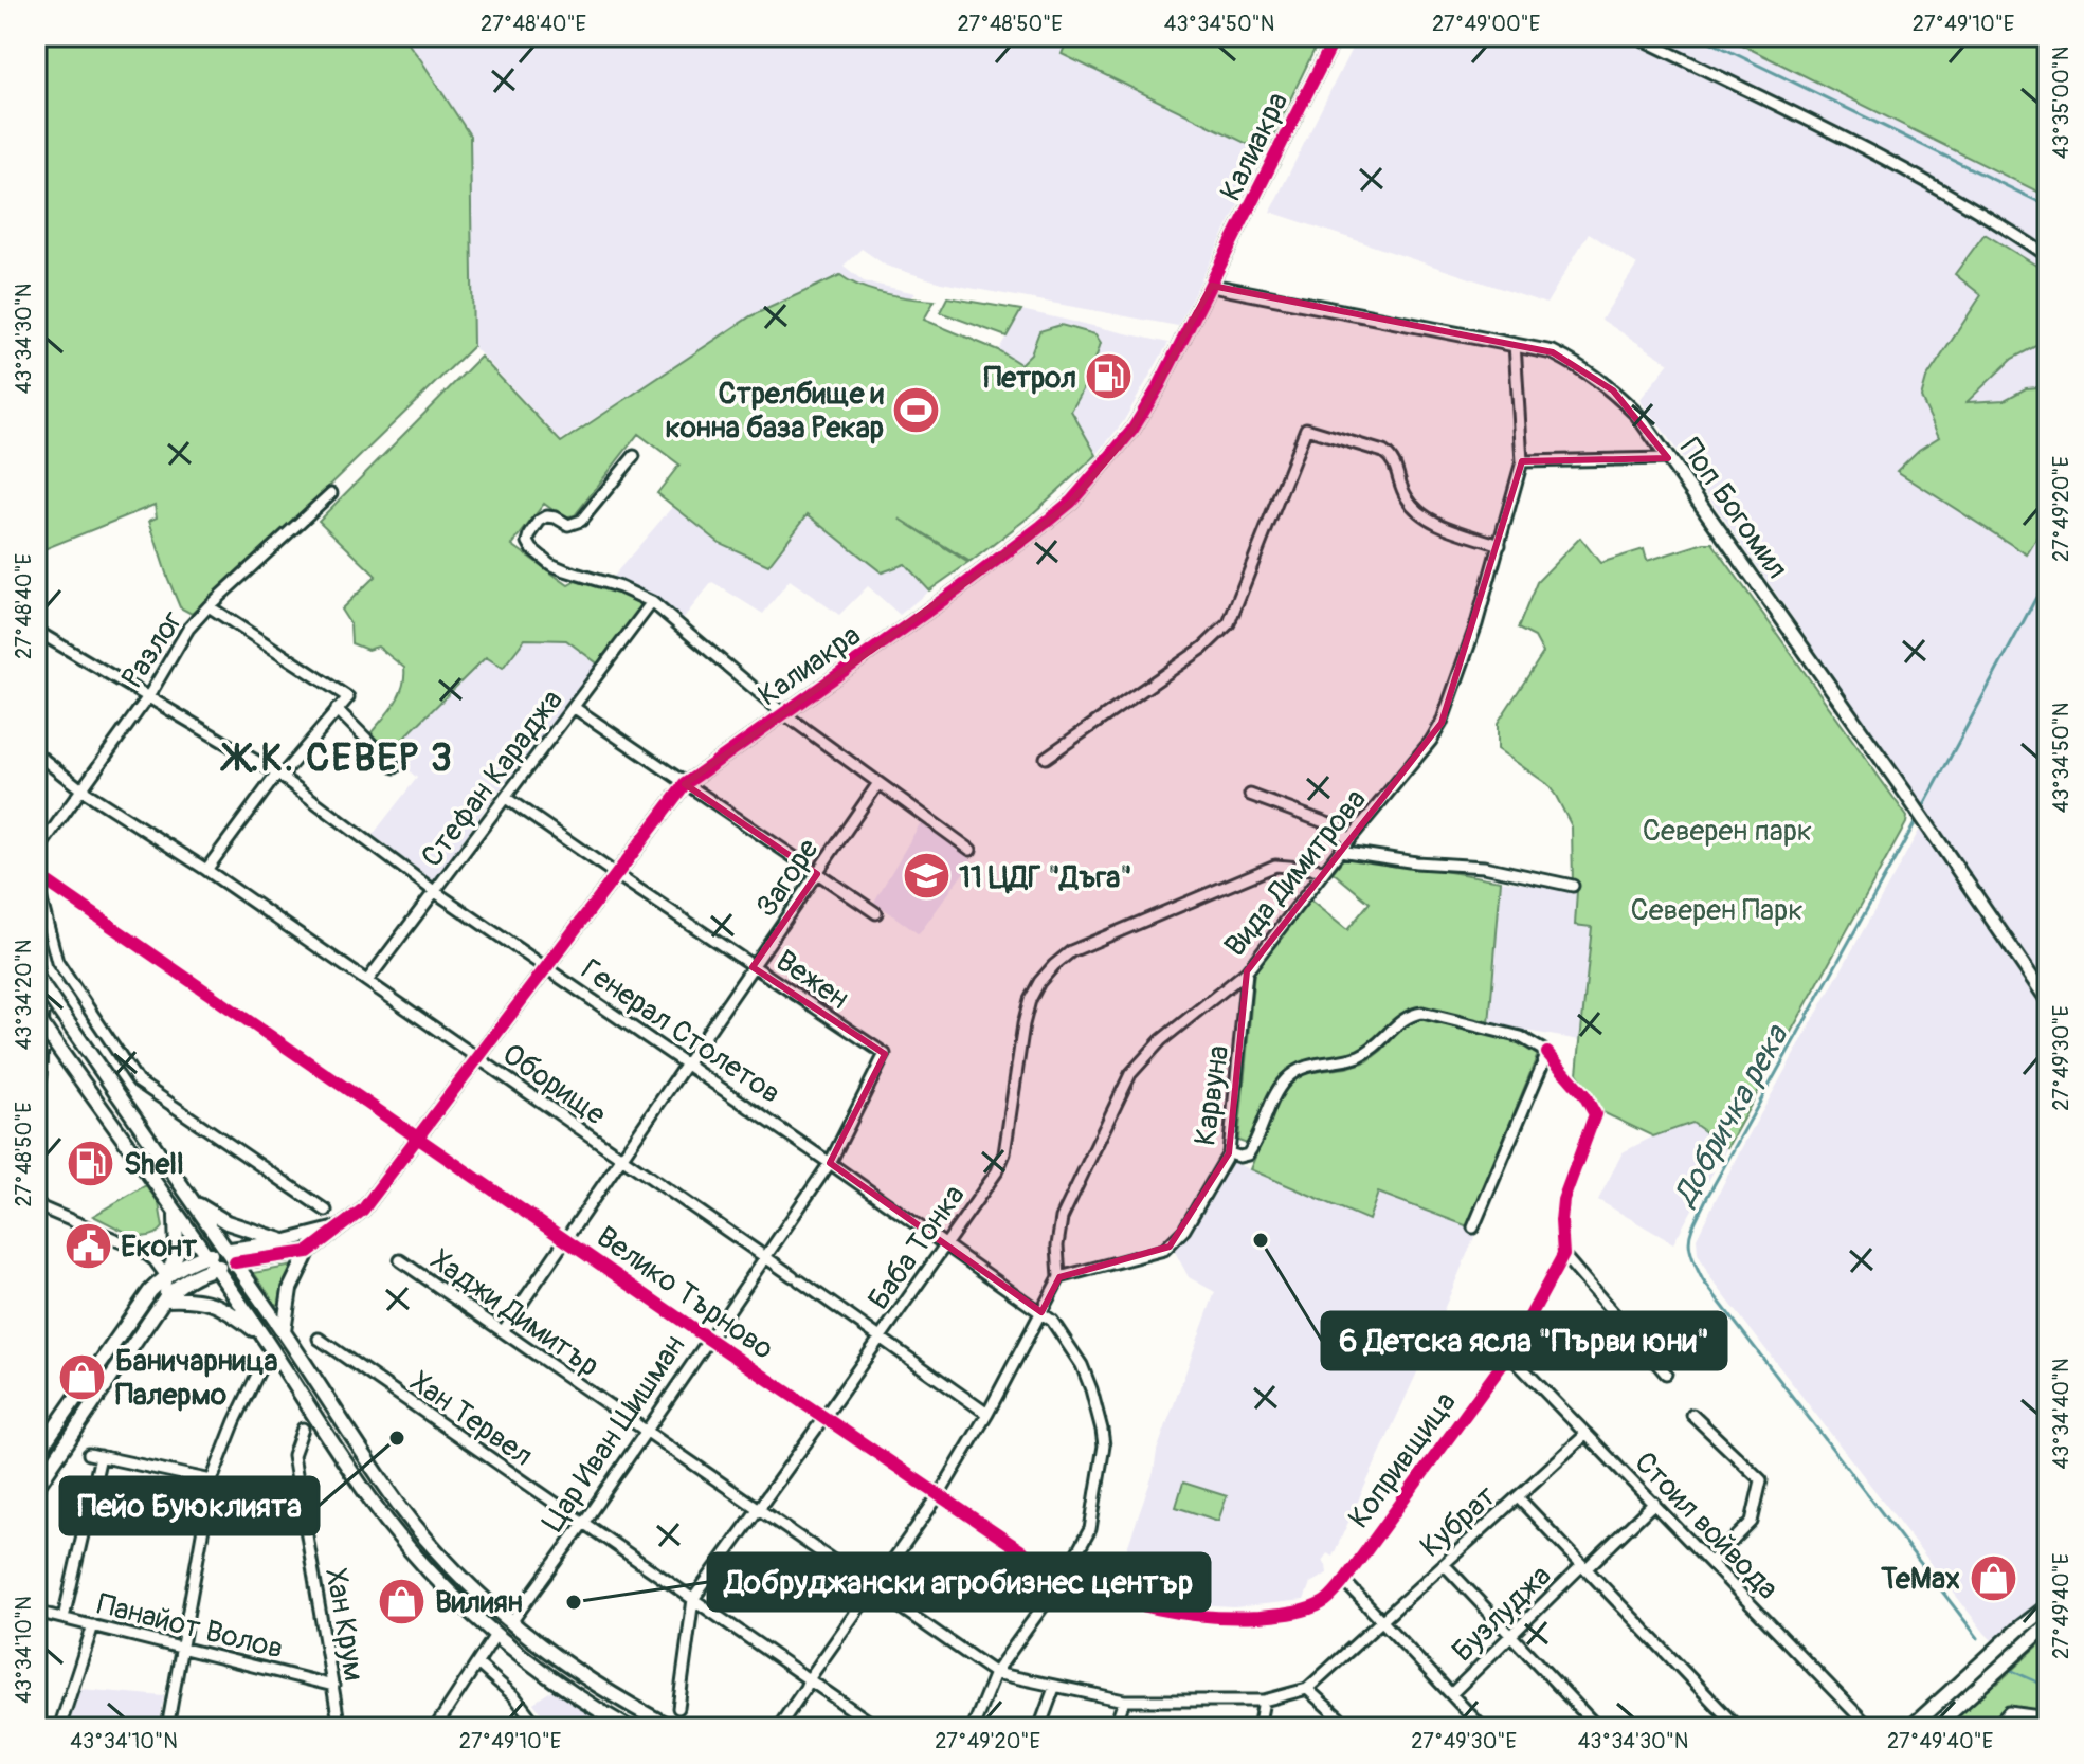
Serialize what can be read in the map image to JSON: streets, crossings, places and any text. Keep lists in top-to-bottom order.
{
  "streets": {
    "street": [
      "Калиакра",
      "Поп Богомил",
      "Разлог",
      "Стефан Караджа",
      "Вида Димитрова",
      "Загоре",
      "Вежен",
      "Генерал Столетов",
      "Оборище",
      "Карвуна",
      "Баба Тонка",
      "Велико Търново",
      "Хаджи Димитър",
      "Хан Тервел",
      "Цар Иван Шишман",
      "Копривщица",
      "Кубрат",
      "Стоил войвода",
      "Бузлуджа",
      "Хан Крум",
      "Панайот Волов"
    ]
  },
  "crossings": [
    ["Калиакра", "Поп Богомил"],
    ["Калиакра", "Вежен"],
    ["Калиакра", "Генерал Столетов"],
    ["Калиакра", "Оборище"],
    ["Калиакра", "Велико Търново"],
    ["Поп Богомил", "Вида Димитрова"],
    ["Разлог", "Генерал Столетов"],
    ["Разлог", "Оборище"],
    ["Стефан Караджа", "Вежен"],
    ["Стефан Караджа", "Генерал Столетов"],
    ["Стефан Караджа", "Оборище"],
    ["Вида Димитрова", "Генерал Столетов"],
    ["Вида Димитрова", "Оборище"],
    ["Вида Димитрова", "Карвуна"],
    ["Вида Димитрова", "Баба Тонка"],
    ["Вида Димитрова", "Велико Търново"],
    ["Вида Димитрова", "Хаджи Димитър"],
    ["Вида Димитрова", "Хан Тервел"],
    ["Загоре", "Вежен"],
    ["Загоре", "Генерал Столетов"],
    ["Загоре", "Оборище"],
    ["Загоре", "Велико Търново"],
    ["Загоре", "Хаджи Димитър"],
    ["Вежен", "Цар Иван Шишман"],
    ["Генерал Столетов", "Баба Тонка"],
    ["Генерал Столетов", "Велико Търново"],
    ["Генерал Столетов", "Хаджи Димитър"],
    ["Генерал Столетов", "Цар Иван Шишман"],
    ["Оборище", "Баба Тонка"],
    ["Оборище", "Цар Иван Шишман"],
    ["Баба Тонка", "Велико Търново"],
    ["Баба Тонка", "Хаджи Димитър"],
    ["Баба Тонка", "Хан Тервел"],
    ["Велико Търново", "Цар Иван Шишман"],
    ["Велико Търново", "Копривщица"],
    ["Хаджи Димитър", "Цар Иван Шишман"],
    ["Хаджи Димитър", "Кубрат"],
    ["Хан Тервел", "Цар Иван Шишман"],
    ["Копривщица", "Стоил войвода"],
    ["Кубрат", "Стоил войвода"],
    ["Стоил войвода", "Бузлуджа"],
    ["Хан Крум", "Панайот Волов"]
  ],
  "districts": ["Ж.К. СЕВЕР 3"],
  "water": ["Добричка река"],
  "parks": ["Северен парк", "Северен Парк"],
  "places": {
    "fuel station": ["Петрол", "Shell"],
    "sports": ["Стрелбище и конна база Рекар"],
    "school or university": ["11 ЦДГ \"Дъга\""],
    "other": ["6 Детска ясла \"Първи юни\"", "Пейо Буюклията", "Добруджански агробизнес център"],
    "public building": ["Еконт"],
    "shop": ["Баничарница Палермо", "TeMax", "Вилиян"]
  },
  "coordinates": [
    "27°48'40\"E",
    "27°48'50\"E",
    "43°34'50\"N",
    "27°49'00\"E",
    "27°49'10\"E",
    "43°35'00\"N",
    "43°34'30\"N",
    "27°49'20\"E",
    "43°34'20\"N",
    "27°49'30\"E",
    "43°34'40\"N",
    "27°49'40\"E",
    "43°34'10\"N"
  ]
}
